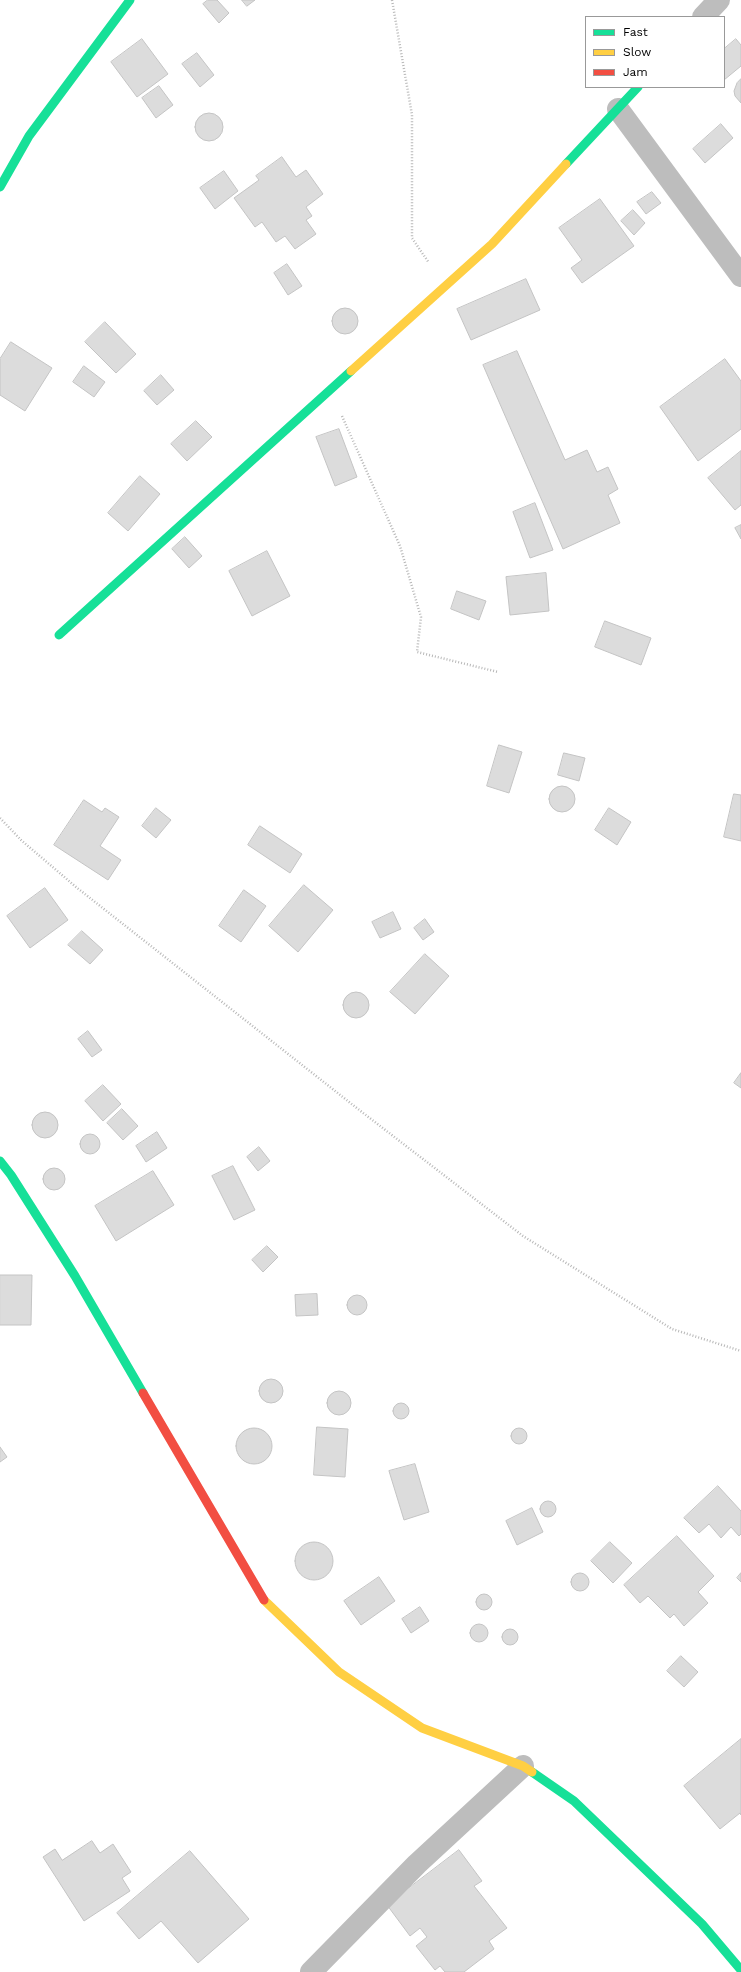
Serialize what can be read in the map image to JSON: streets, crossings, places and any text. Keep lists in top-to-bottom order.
{
  "legend": ["Fast", "Slow", "Jam"]
}
